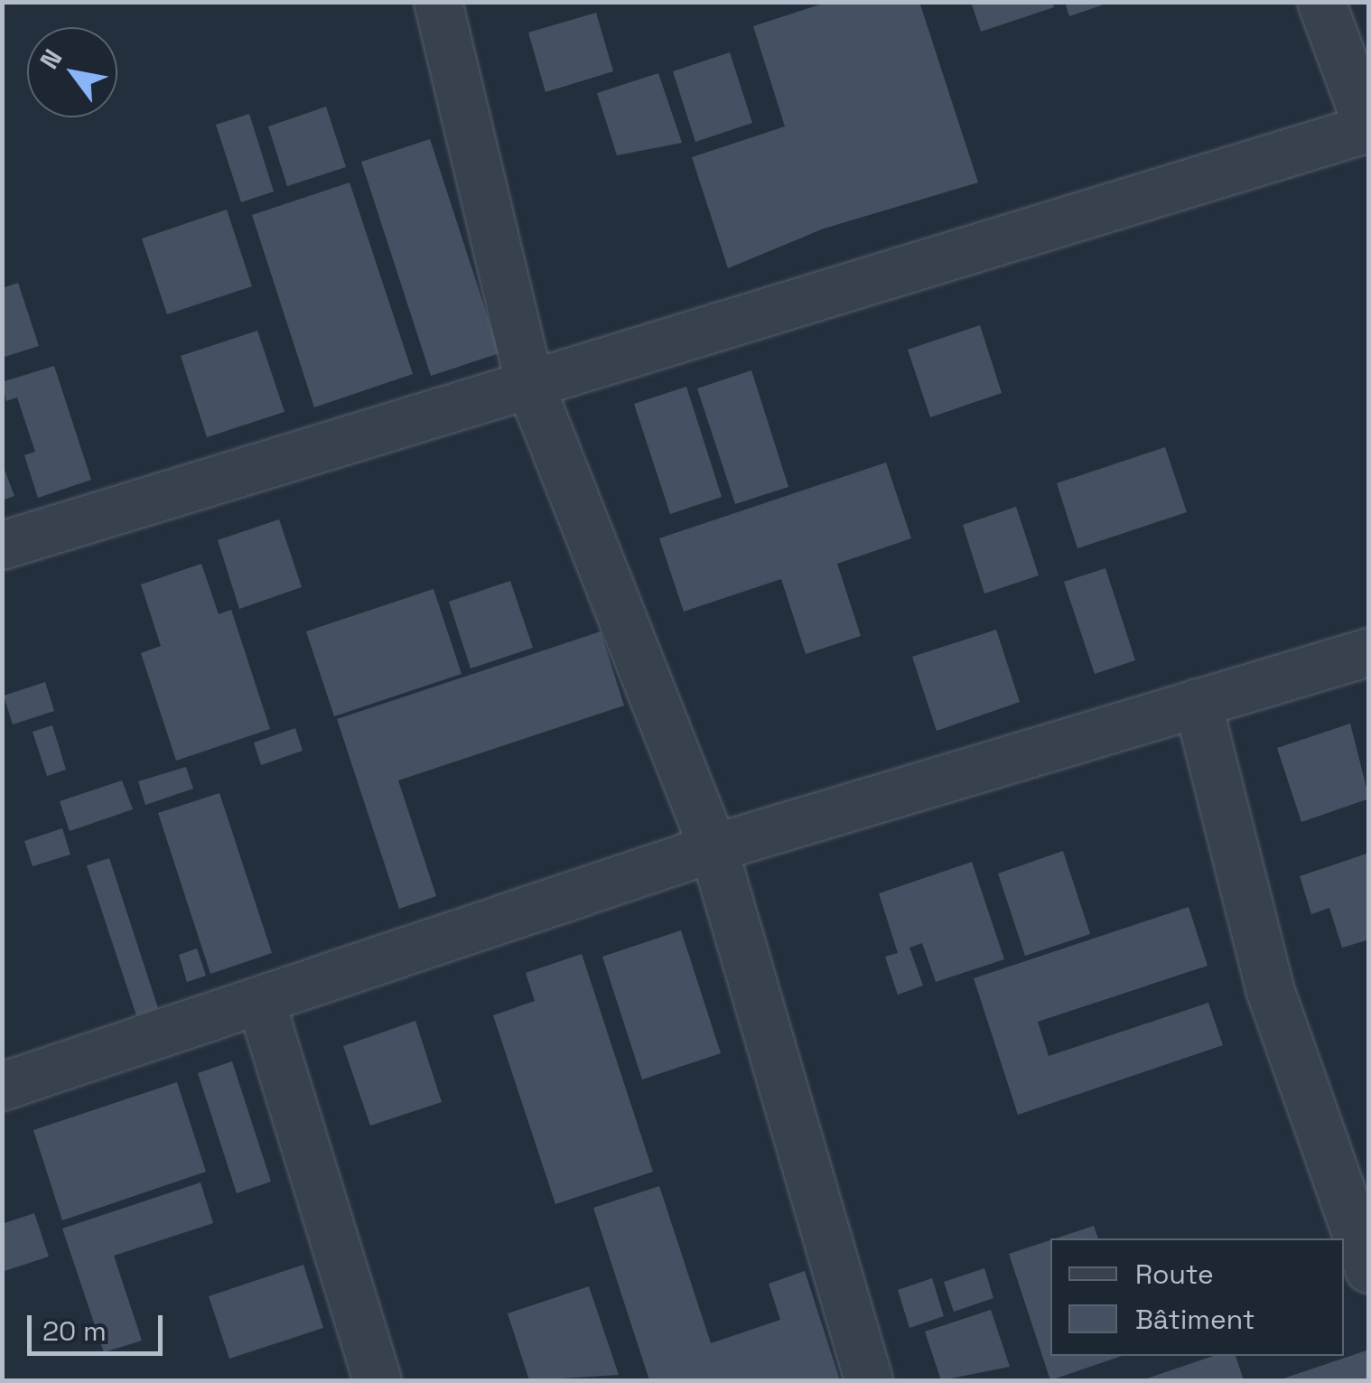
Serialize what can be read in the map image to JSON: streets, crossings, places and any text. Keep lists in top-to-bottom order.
{
  "legend": ["Route", "Bâtiment"],
  "scale_bar": "20 m",
  "north": "top left"
}
